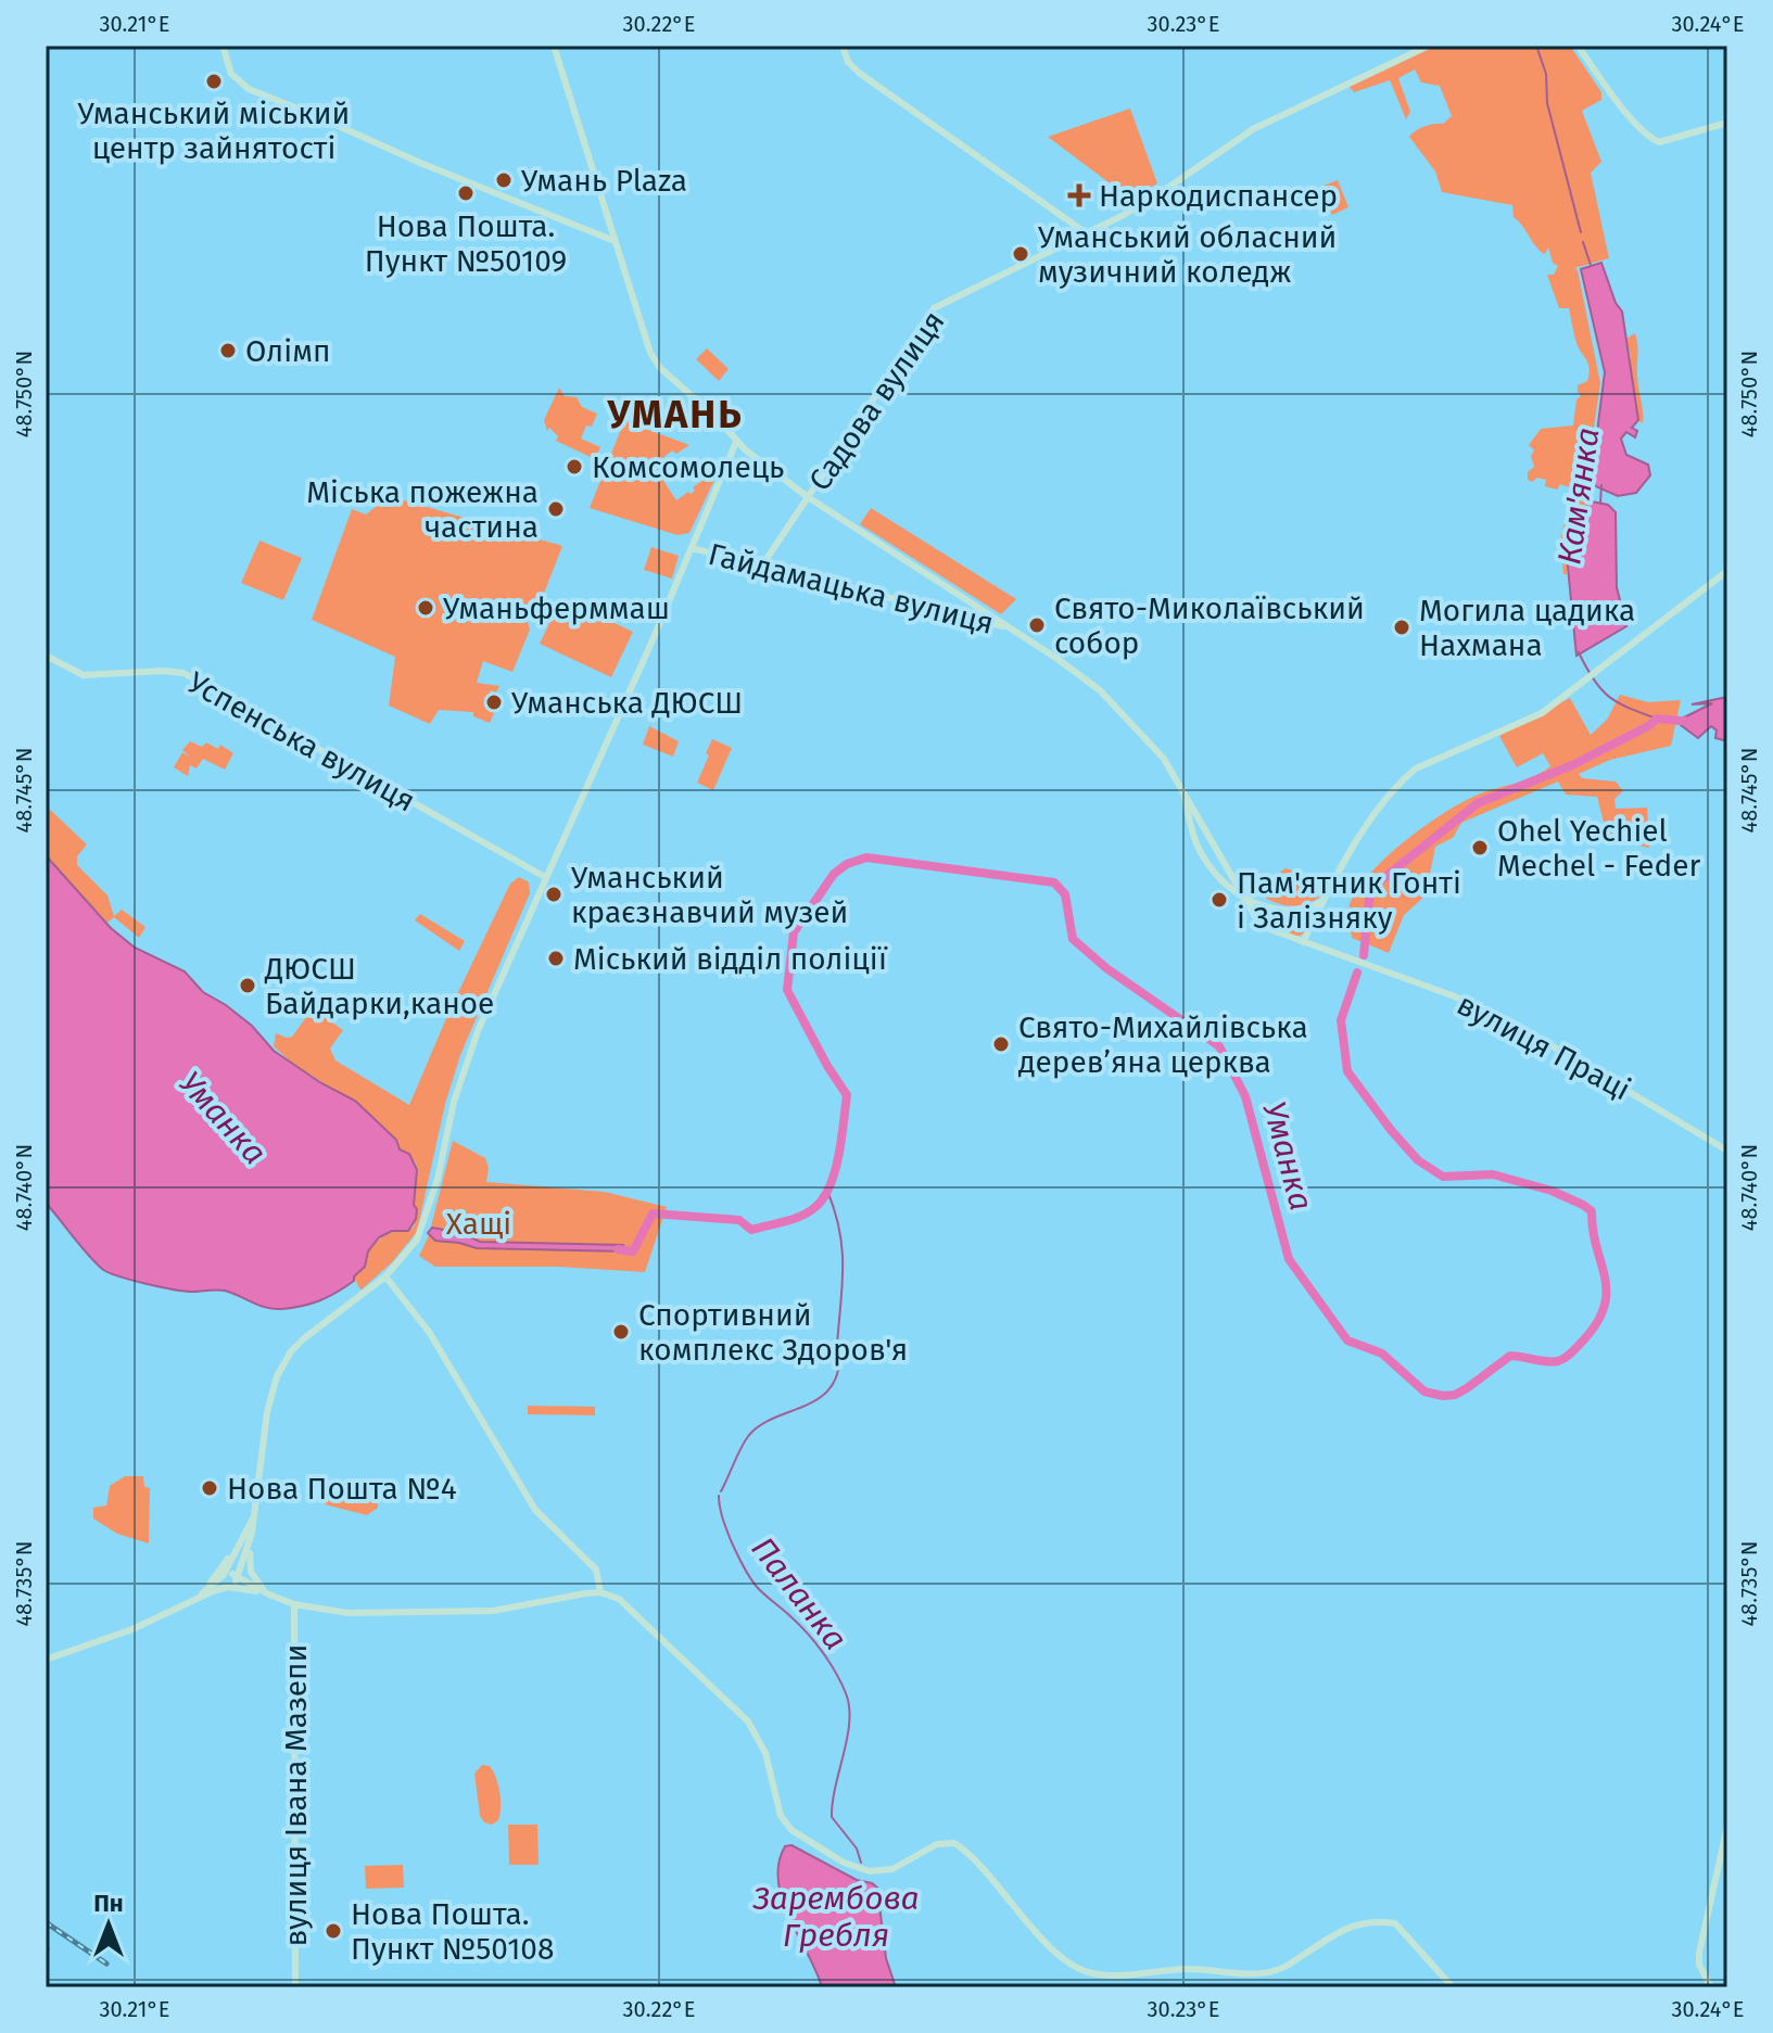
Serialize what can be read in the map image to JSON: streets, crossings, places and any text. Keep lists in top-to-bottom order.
{
  "streets": {
    "main road": [
      "Садова вулиця",
      "Гайдамацька вулиця",
      "Успенська вулиця",
      "вулиця Праці",
      "вулиця Івана Мазепи"
    ]
  },
  "crossings": [
    ["Садова вулиця", "Гайдамацька вулиця"]
  ],
  "districts": ["УМАНЬ"],
  "water": [
    "Кам'янка",
    "Уманка",
    "Паланка",
    "Зарембова Гребля"
  ],
  "parks": ["Хащі"],
  "places": {
    "other": [
      "Уманський міський центр зайнятості",
      "Умань Plaza",
      "Нова Пошта. Пункт №50109",
      "Уманський обласний музичний коледж",
      "Олімп",
      "Комсомолець",
      "Міська пожежна частина",
      "Уманьферммаш",
      "Свято-Миколаївський собор",
      "Могила цадика Нахмана",
      "Уманська ДЮСШ",
      "Ohel Yechiel Mechel - Feder",
      "Уманський краєзнавчий музей",
      "Пам'ятник Гонті і Залізняку",
      "Міський відділ поліції",
      "ДЮСШ Байдарки,каное",
      "Свято-Михайлівська деревʼяна церква",
      "Спортивний комплекс Здоров'я",
      "Нова Пошта №4",
      "Нова Пошта. Пункт №50108"
    ],
    "health": ["Наркодиспансер"]
  },
  "north": "top",
  "coordinates": [
    "30.21°E",
    "30.22°E",
    "30.23°E",
    "30.24°E",
    "48.750°N",
    "48.745°N",
    "48.740°N",
    "48.735°N"
  ]
}
